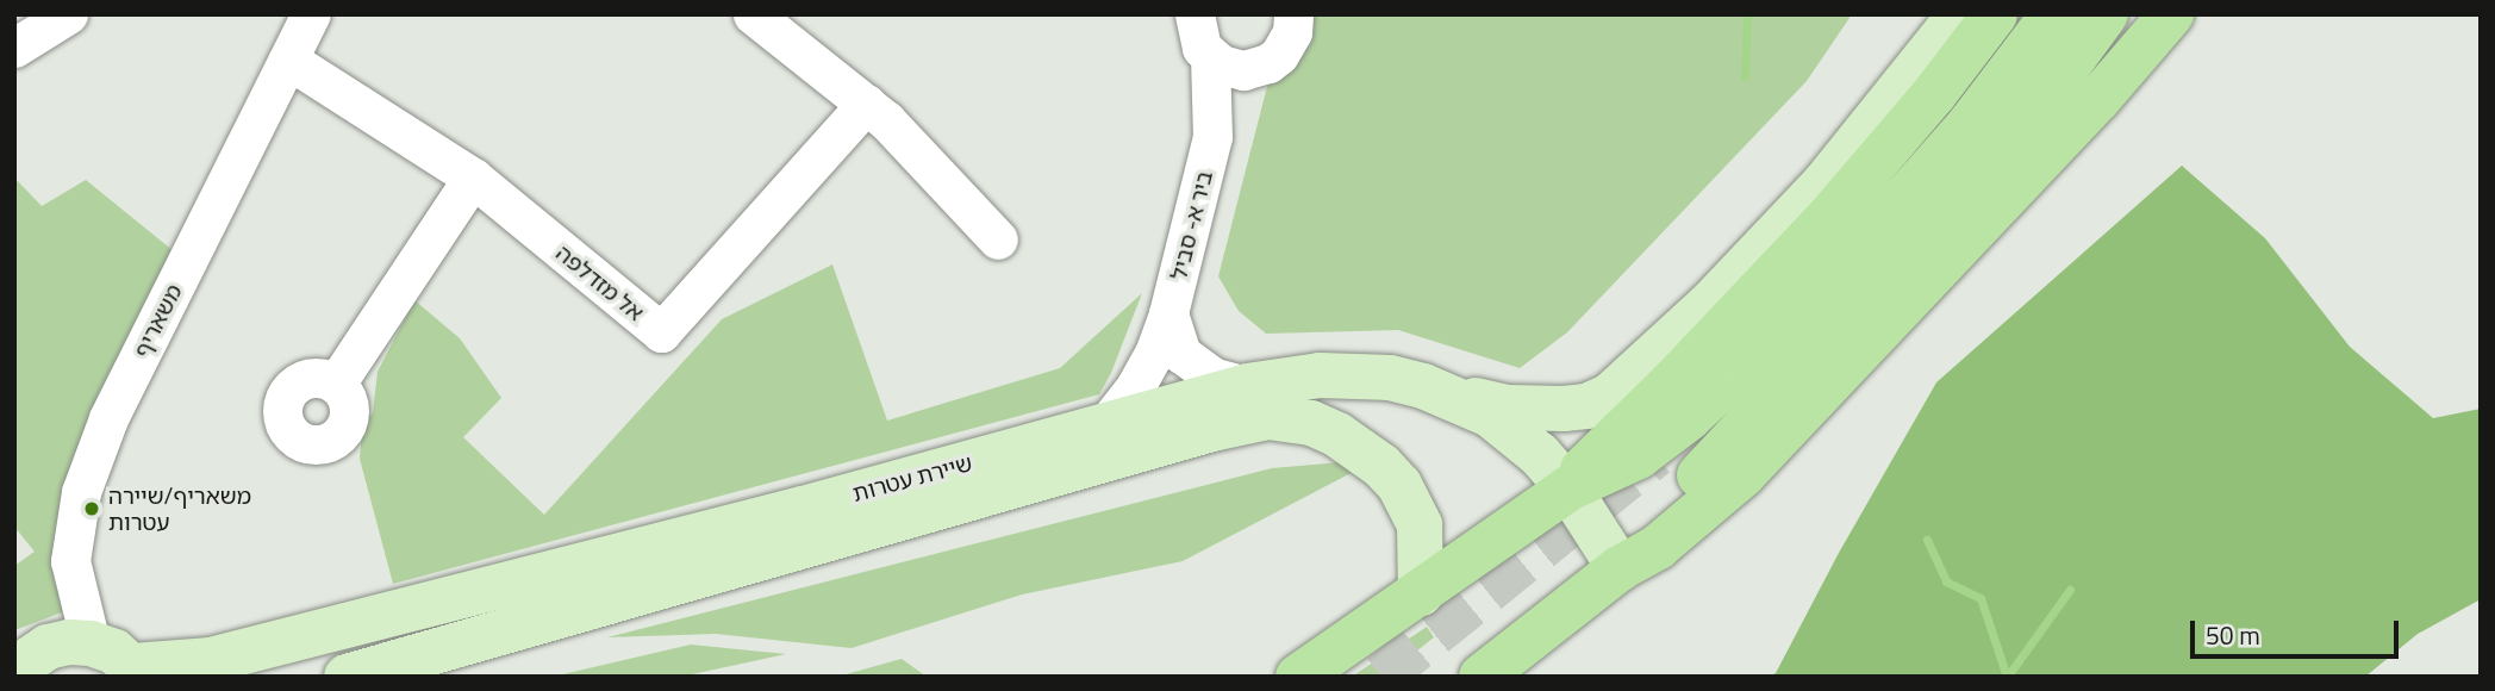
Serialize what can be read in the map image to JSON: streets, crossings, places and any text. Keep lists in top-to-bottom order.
{
  "streets": {
    "main road": ["שיירת עטרות"],
    "street": ["ביר א- סביל", "אל מזדלפה", "משאריף"]
  },
  "crossings": [
    ["ביר א- סביל", "שיירת עטרות"],
    ["אל מזדלפה", "משאריף"]
  ],
  "places": ["משאריף/שיירה עטרות"],
  "scale_bar": "50 m"
}
